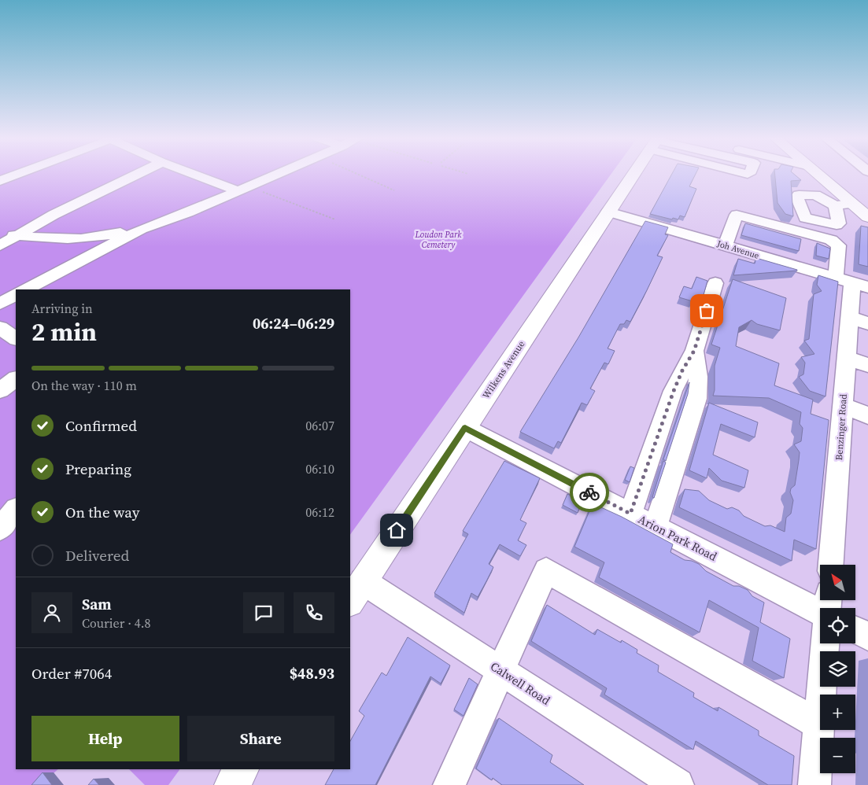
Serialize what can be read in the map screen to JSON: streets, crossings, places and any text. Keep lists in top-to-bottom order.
{
  "streets": {
    "main road": ["Wilkens Avenue"],
    "street": [
      "Joh Avenue",
      "Benzinger Road",
      "Arion Park Road",
      "Calwell Road"
    ]
  },
  "crossings": [
    ["Joh Avenue", "Wilkens Avenue"],
    ["Joh Avenue", "Benzinger Road"],
    ["Wilkens Avenue", "Arion Park Road"],
    ["Wilkens Avenue", "Calwell Road"]
  ],
  "parks": ["Loudon Park Cemetery"],
  "north": "top left",
  "page": {
    "heading": ["2 min", "Arriving in", "06:24–06:29"],
    "panel": [
      "Sam",
      "Courier · 4.8",
      "Order #7064",
      "$48.93"
    ],
    "bar": "On the way · 110 m",
    "list": [
      ["Confirmed", "06:07"],
      ["Preparing", "06:10"],
      ["On the way", "06:12"],
      "Delivered"
    ],
    "map_buttons": ["+", "−"],
    "buttons": ["Help", "Share"]
  }
}
